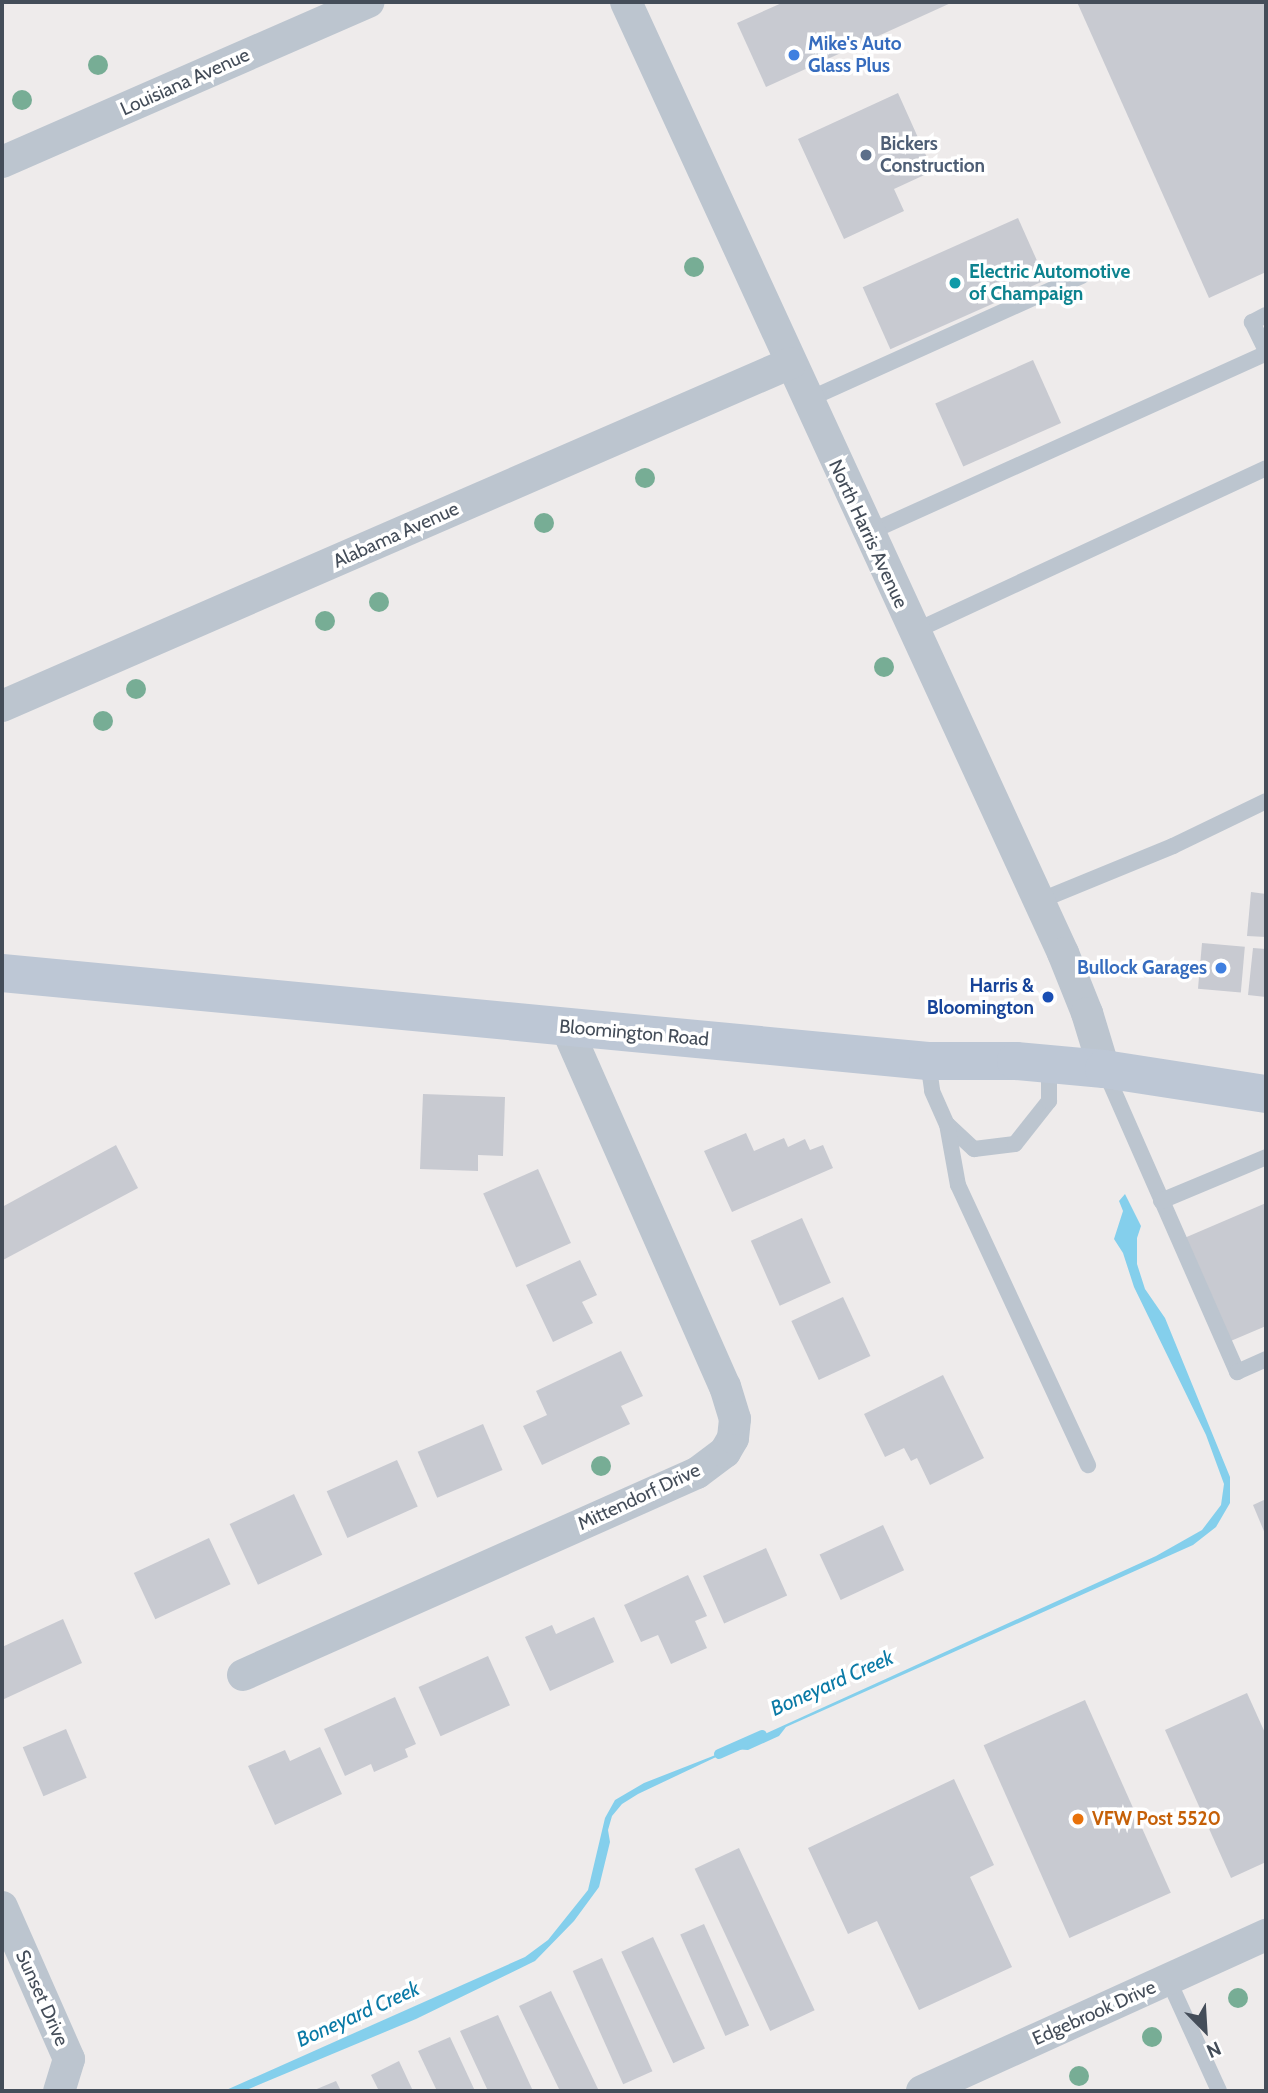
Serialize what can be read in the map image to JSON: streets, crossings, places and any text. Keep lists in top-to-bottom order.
{
  "streets": {
    "main road": ["Bloomington Road"],
    "street": [
      "Louisiana Avenue",
      "North Harris Avenue",
      "Alabama Avenue",
      "Mittendorf Drive",
      "Sunset Drive",
      "Edgebrook Drive"
    ]
  },
  "crossings": [
    ["North Harris Avenue", "Alabama Avenue"],
    ["North Harris Avenue", "Bloomington Road"],
    ["Bloomington Road", "Mittendorf Drive"]
  ],
  "water": ["Boneyard Creek"],
  "places": [
    "Mike's Auto Glass Plus",
    "Bickers Construction",
    "Electric Automotive of Champaign",
    "Bullock Garages",
    "Harris & Bloomington",
    "VFW Post 5520"
  ],
  "north": "bottom right"
}
